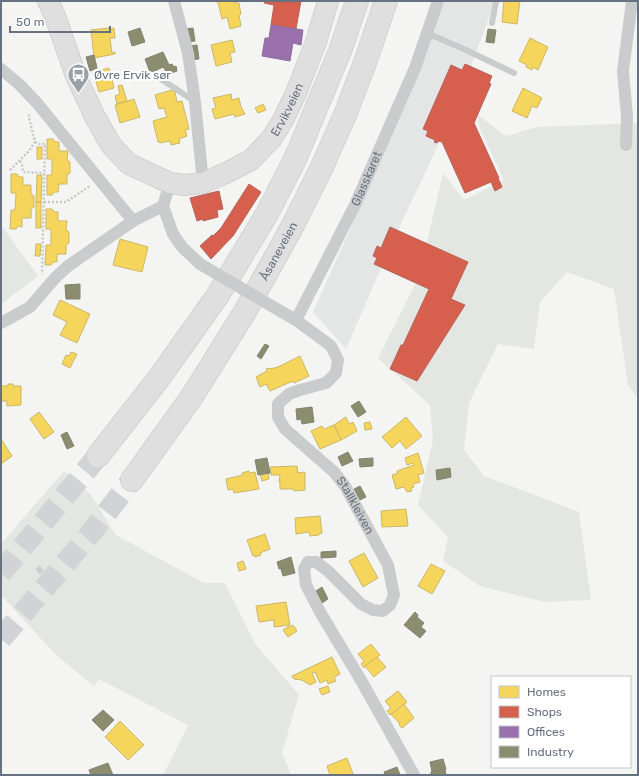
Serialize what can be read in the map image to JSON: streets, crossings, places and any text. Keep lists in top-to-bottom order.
{
  "streets": {
    "highway": ["Åsaneveien"],
    "main road": ["Ervikveien"],
    "street": ["Glasskaret", "Stallkleiven"]
  },
  "crossings": [
    ["Glasskaret", "Stallkleiven"]
  ],
  "places": {
    "bus stop": ["Øvre Ervik sør"]
  },
  "legend": [
    "Homes",
    "Shops",
    "Offices",
    "Industry"
  ],
  "scale_bar": "50 m"
}
